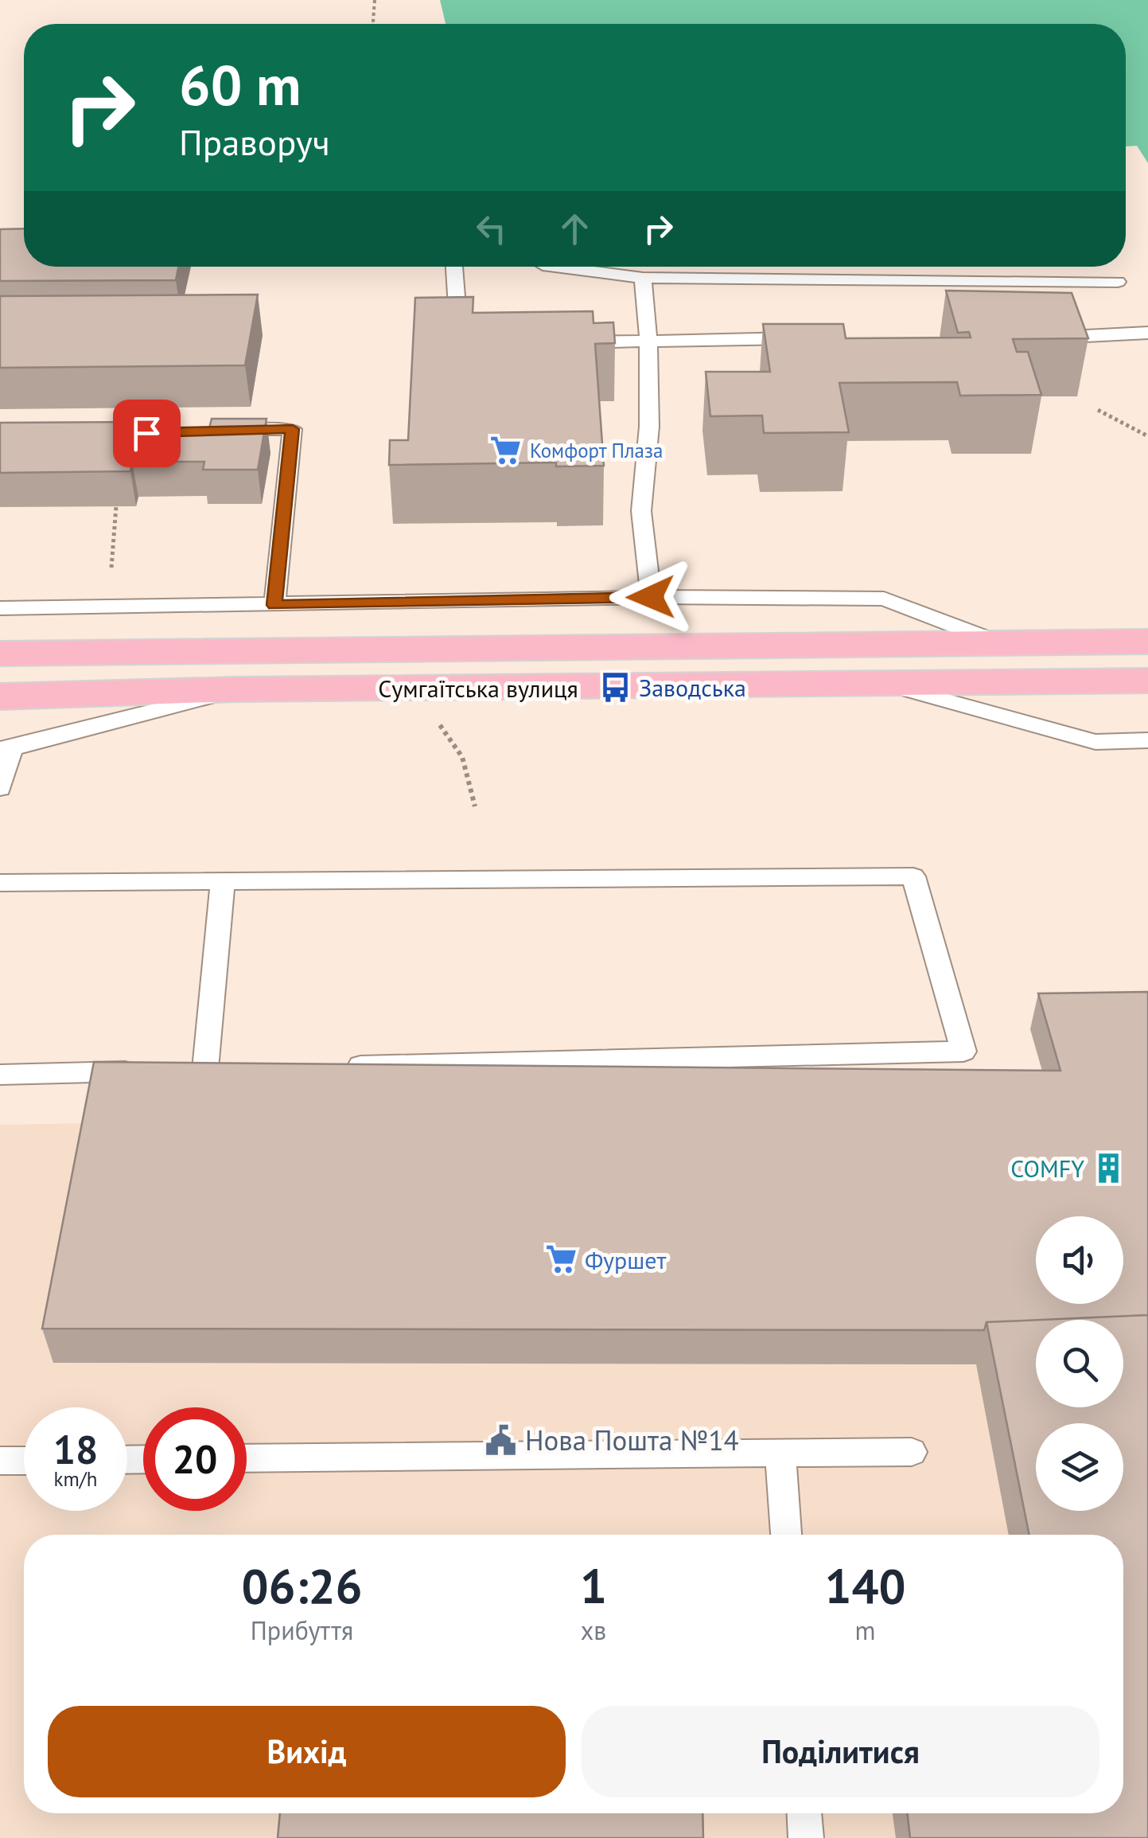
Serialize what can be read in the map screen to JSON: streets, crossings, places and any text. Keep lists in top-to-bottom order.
{
  "streets": {
    "main road": ["Сумгаїтська вулиця"]
  },
  "places": {
    "supermarket": ["Комфорт Плаза", "Фуршет"],
    "bus stop": ["Заводська"],
    "building": ["COMFY"],
    "public building": ["Нова Пошта №14"]
  },
  "page": {
    "turn": ["60 m", "Праворуч"],
    "speed": "18 km/h",
    "limit": "20",
    "eta": [
      "06:26",
      "Прибуття",
      "1",
      "хв",
      "140",
      "m"
    ],
    "buttons": ["Вихід", "Поділитися"]
  }
}
